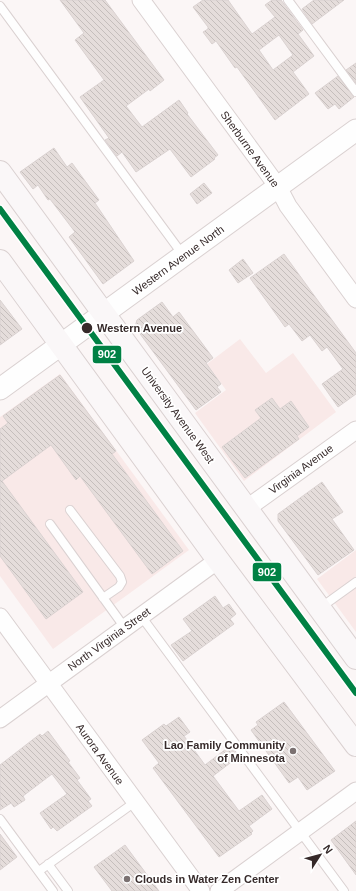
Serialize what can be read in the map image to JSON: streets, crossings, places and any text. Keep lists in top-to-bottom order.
{
  "streets": {
    "main road": ["University Avenue West"],
    "street": [
      "Sherburne Avenue",
      "Western Avenue North",
      "Virginia Avenue",
      "North Virginia Street",
      "Aurora Avenue"
    ]
  },
  "crossings": [
    ["Sherburne Avenue", "Western Avenue North"],
    ["Western Avenue North", "University Avenue West"],
    ["University Avenue West", "Virginia Avenue"],
    ["North Virginia Street", "Aurora Avenue"]
  ],
  "places": ["Western Avenue", "Lao Family Community of Minnesota", "Clouds in Water Zen Center"],
  "lines": ["transit line 902"],
  "north": "top right"
}
